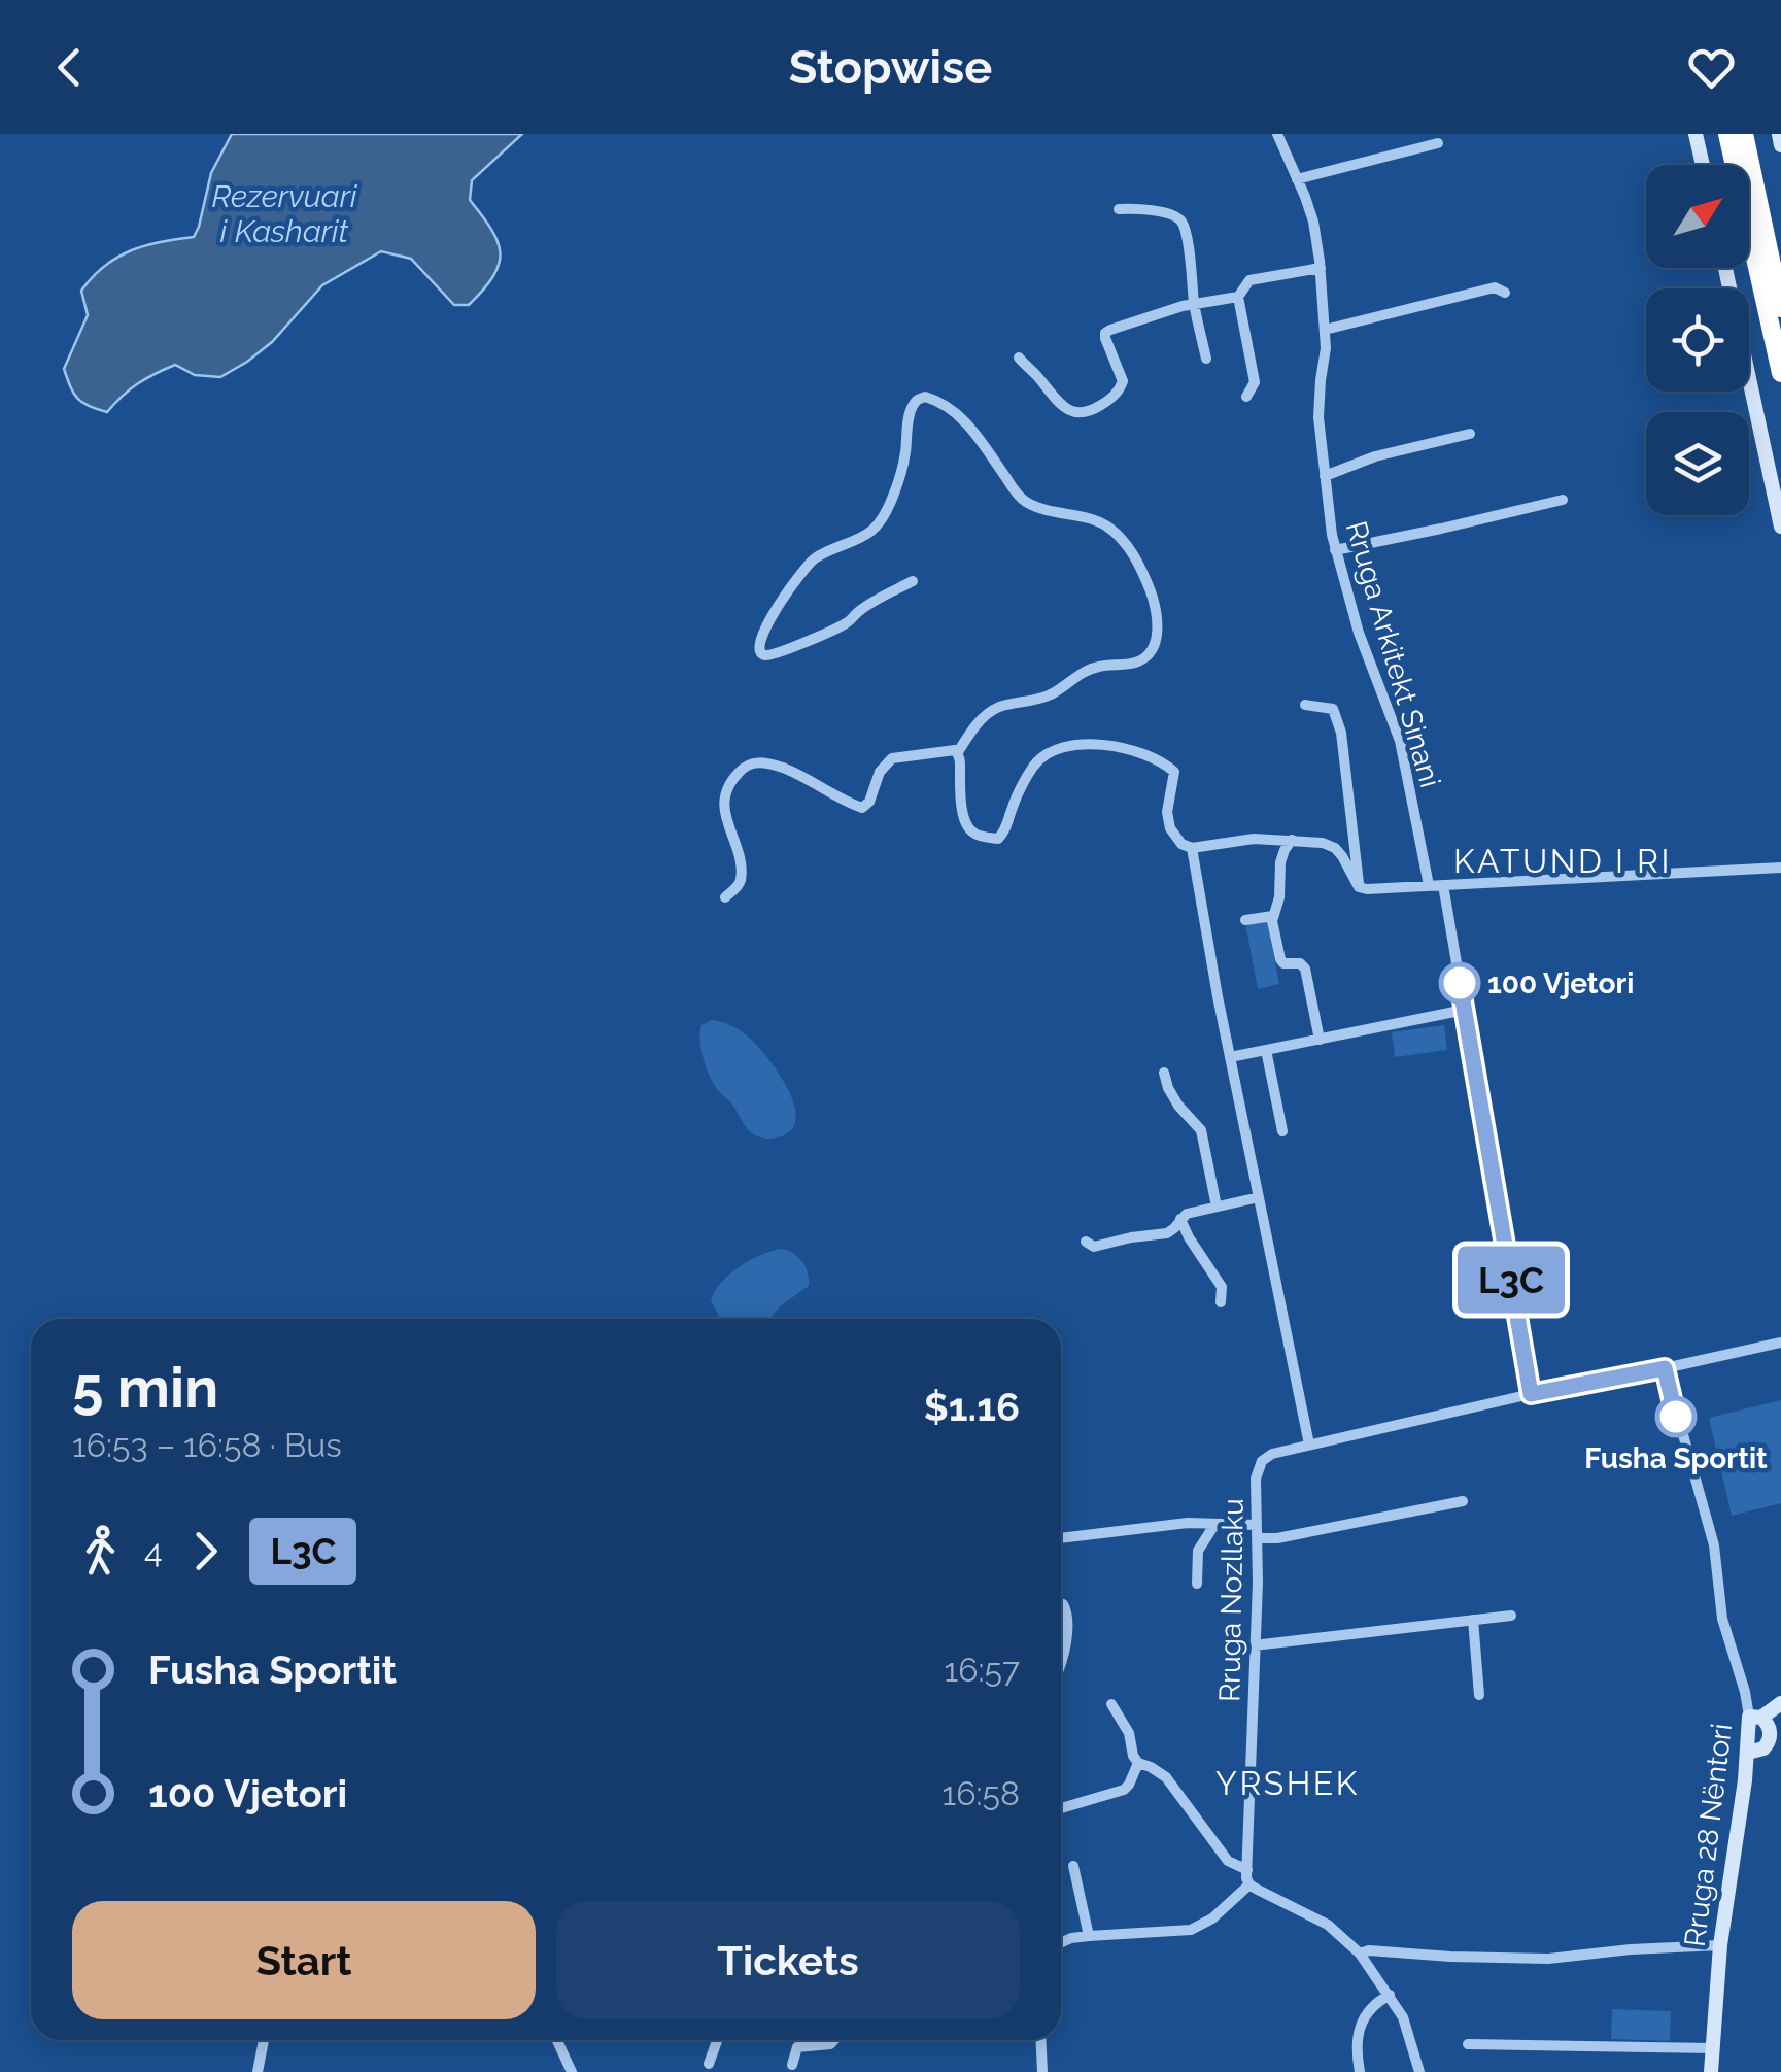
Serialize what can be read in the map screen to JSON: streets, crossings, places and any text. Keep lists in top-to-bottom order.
{
  "streets": {
    "main road": ["Rruga 28 Nëntori"],
    "street": ["Rruga Arkitekt Sinani", "Rruga Nozllaku"]
  },
  "crossings": [
    ["Rruga Nozllaku", "Rruga 28 Nëntori"]
  ],
  "districts": ["KATUND I RI", "YRSHEK"],
  "water": ["Rezervuari i Kasharit"],
  "places": ["100 Vjetori", "Fusha Sportit"],
  "lines": ["bus line L3C"],
  "north": "top right",
  "page": {
    "header": "Stopwise",
    "on_map": "L3C",
    "heading": ["5 min", "16:53 – 16:58 · Bus", "$1.16"],
    "legs": ["4", "L3C"],
    "list": [
      {
        "name": "Fusha Sportit",
        "value": "16:57"
      },
      {
        "name": "100 Vjetori",
        "value": "16:58"
      }
    ],
    "buttons": ["Start", "Tickets"]
  }
}
